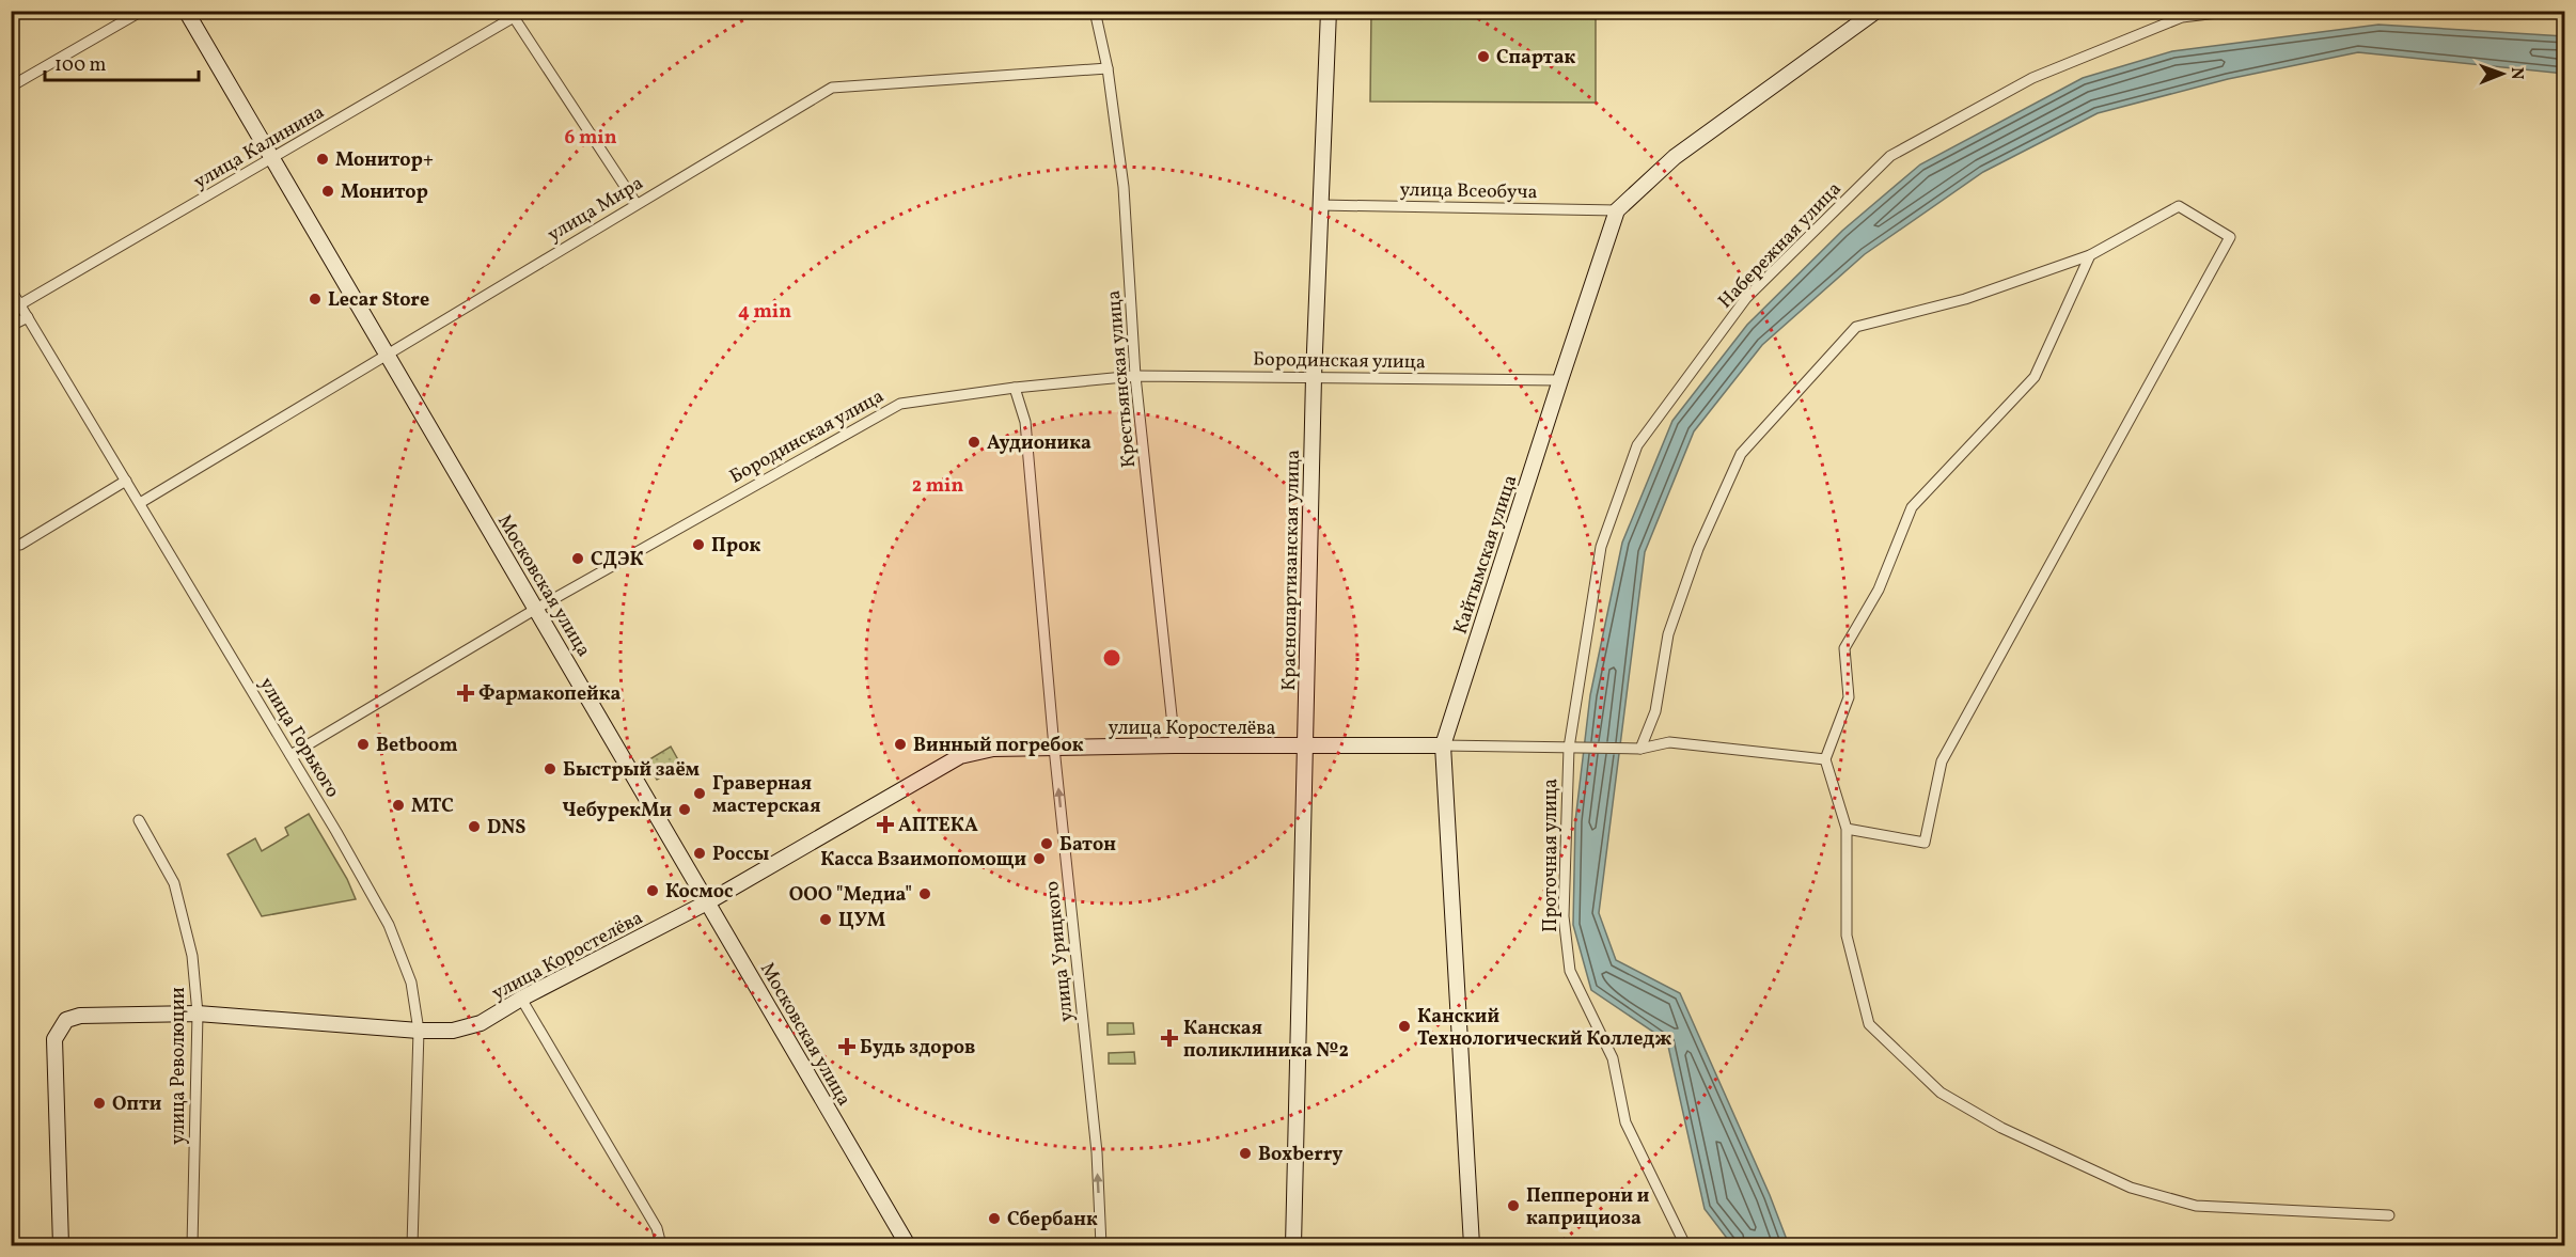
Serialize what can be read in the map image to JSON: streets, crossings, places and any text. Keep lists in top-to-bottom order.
{
  "streets": {
    "street": [
      "улица Калинина",
      "улица Всеобуча",
      "улица Мира",
      "Набережная улица",
      "Бородинская улица",
      "Крестьянская улица",
      "Кайтымская улица",
      "Краснопартизанская улица",
      "Московская улица",
      "улица Коростелёва",
      "улица Горького",
      "Проточная улица",
      "улица Урицкого",
      "улица Революции"
    ]
  },
  "crossings": [
    ["улица Калинина", "Московская улица"],
    ["улица Калинина", "улица Горького"],
    ["улица Всеобуча", "Кайтымская улица"],
    ["улица Всеобуча", "Краснопартизанская улица"],
    ["улица Мира", "Крестьянская улица"],
    ["улица Мира", "Московская улица"],
    ["улица Мира", "улица Горького"],
    ["Набережная улица", "улица Коростелёва"],
    ["Набережная улица", "Проточная улица"],
    ["Бородинская улица", "Крестьянская улица"],
    ["Бородинская улица", "Кайтымская улица"],
    ["Бородинская улица", "Краснопартизанская улица"],
    ["Бородинская улица", "Московская улица"],
    ["Бородинская улица", "улица Горького"],
    ["Бородинская улица", "улица Урицкого"],
    ["Крестьянская улица", "улица Коростелёва"],
    ["Кайтымская улица", "улица Коростелёва"],
    ["Краснопартизанская улица", "улица Коростелёва"],
    ["Московская улица", "улица Коростелёва"],
    ["улица Коростелёва", "улица Горького"],
    ["улица Коростелёва", "Проточная улица"],
    ["улица Коростелёва", "улица Урицкого"],
    ["улица Коростелёва", "улица Революции"]
  ],
  "one_way": ["улица Урицкого"],
  "places": {
    "other": [
      "Спартак",
      "Монитор+",
      "Монитор",
      "Lecar Store",
      "Аудионика",
      "Прок",
      "СДЭК",
      "Betboom",
      "Винный погребок",
      "Быстрый заём",
      "Граверная мастерская",
      "МТС",
      "ЧебурекМи",
      "DNS",
      "Батон",
      "Россы",
      "Касса Взаимопомощи",
      "Космос",
      "ООО \"Медиа\"",
      "ЦУМ",
      "Канский Технологический Колледж",
      "Опти",
      "Boxberry",
      "Пепперони и каприциоза",
      "Сбербанк"
    ],
    "health": [
      "Фармакопейка",
      "АПТЕКА",
      "Канская поликлиника №2",
      "Будь здоров"
    ]
  },
  "scale_bar": "100 m",
  "north": "right",
  "rings": ["6 min", "4 min", "2 min"]
}
